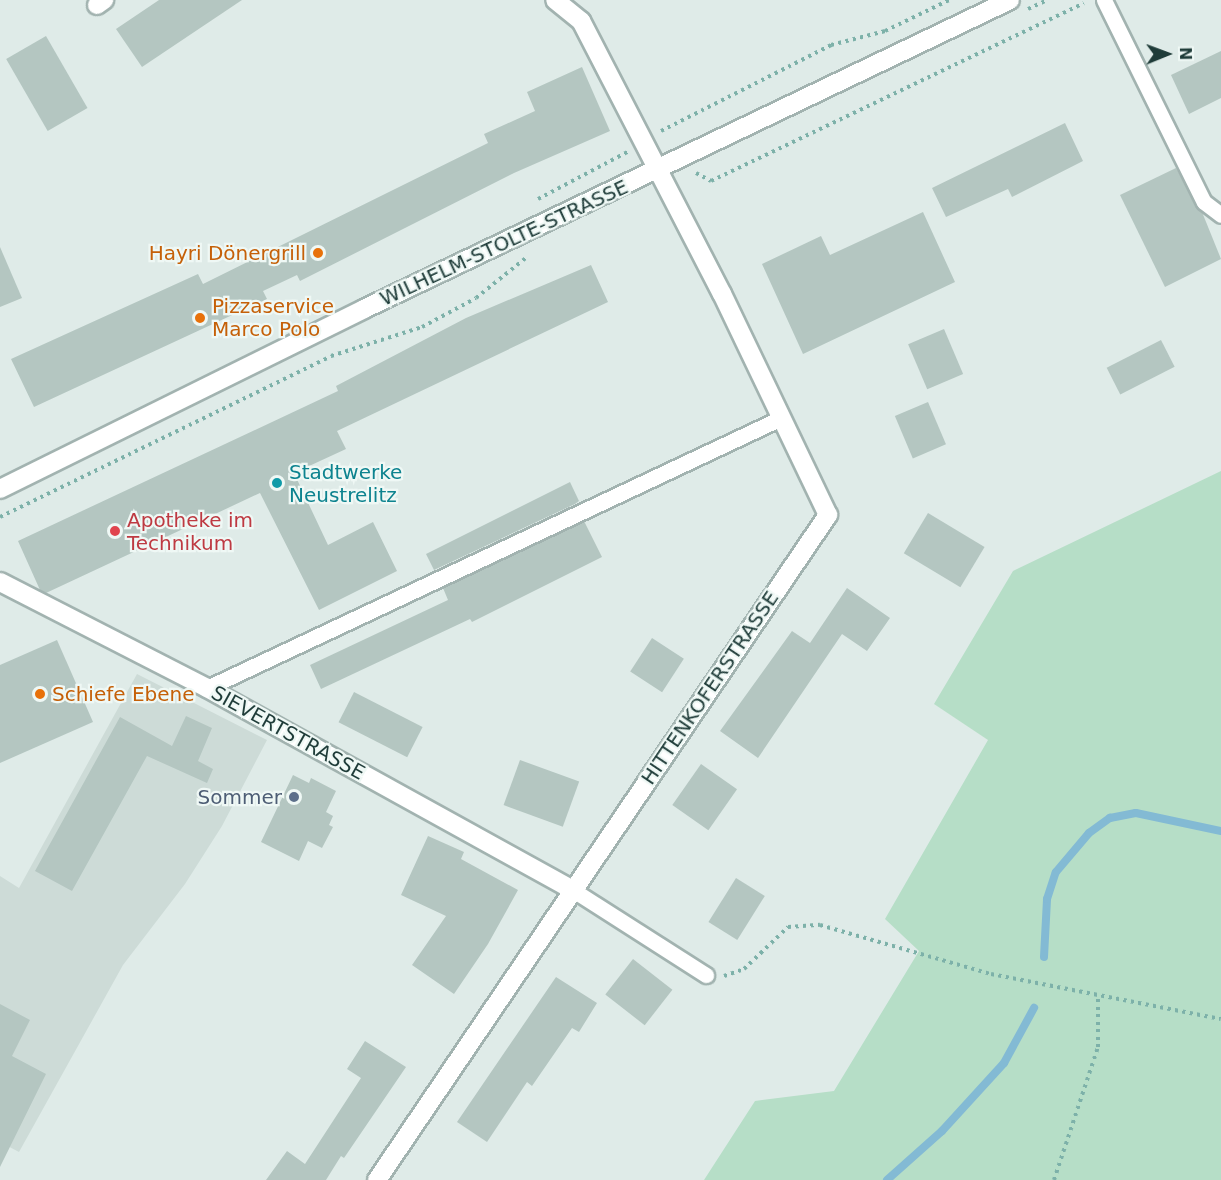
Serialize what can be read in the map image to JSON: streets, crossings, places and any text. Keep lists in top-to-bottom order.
{
  "streets": {
    "street": ["WILHELM-STOLTE-STRASSE", "HITTENKOFERSTRASSE", "SIEVERTSTRASSE"]
  },
  "crossings": [
    ["WILHELM-STOLTE-STRASSE", "HITTENKOFERSTRASSE"],
    ["HITTENKOFERSTRASSE", "SIEVERTSTRASSE"]
  ],
  "places": [
    "Hayri Dönergrill",
    "Pizzaservice Marco Polo",
    "Stadtwerke Neustrelitz",
    "Apotheke im Technikum",
    "Schiefe Ebene",
    "Sommer"
  ],
  "north": "right"
}
